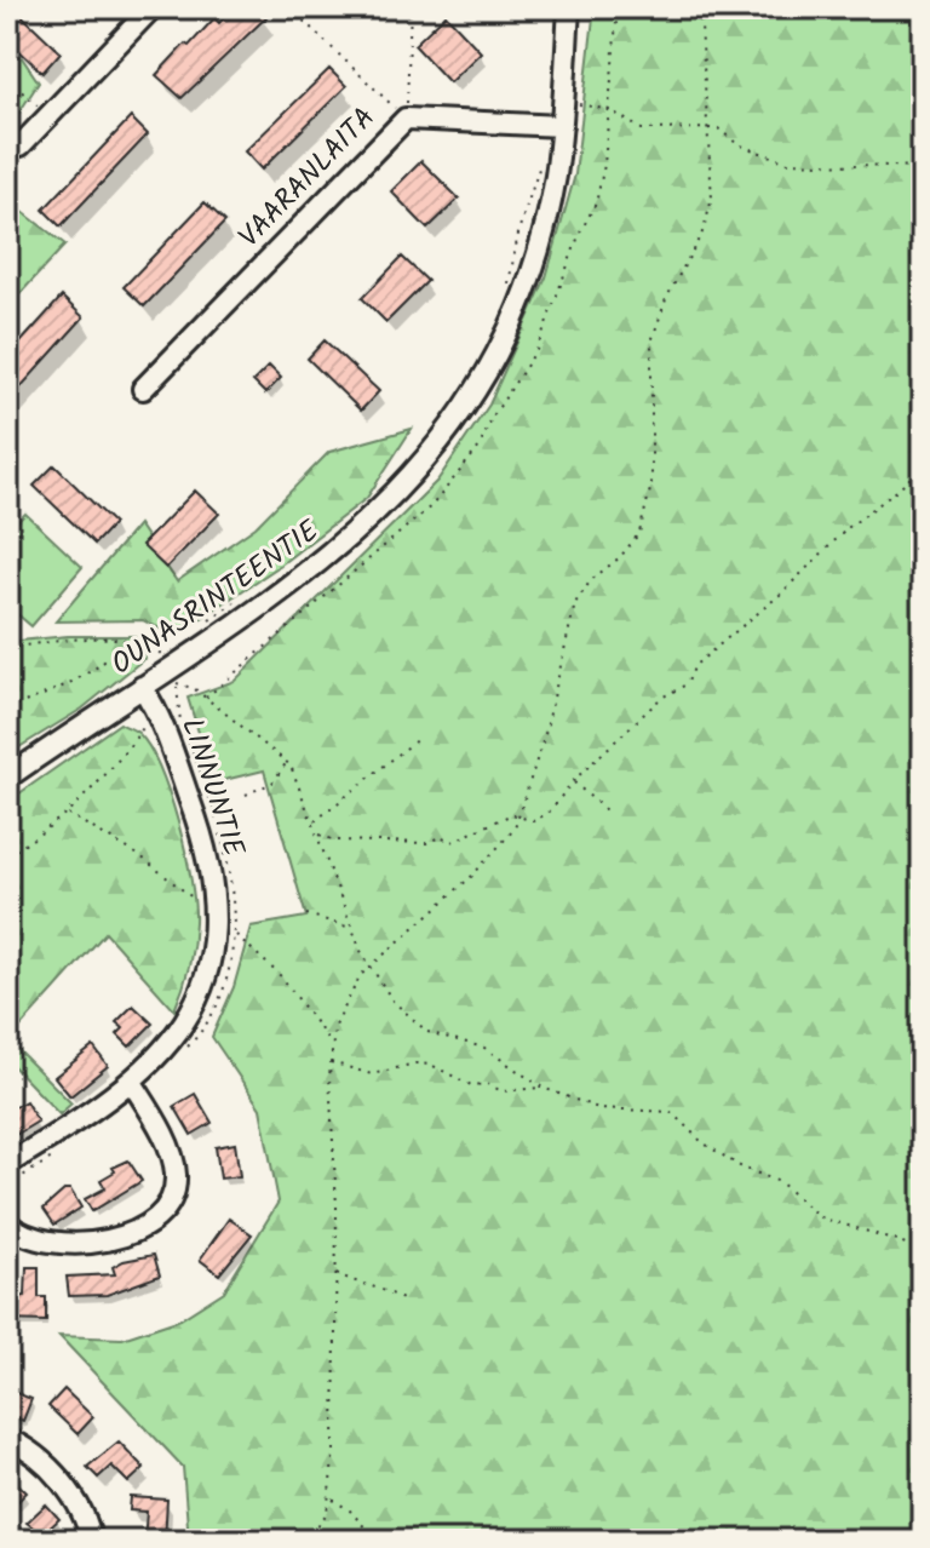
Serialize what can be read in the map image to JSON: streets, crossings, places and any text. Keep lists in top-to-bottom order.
{
  "streets": {
    "street": ["VAARANLAITA", "OUNASRINTEENTIE", "LINNUNTIE"]
  },
  "crossings": [
    ["VAARANLAITA", "OUNASRINTEENTIE"],
    ["OUNASRINTEENTIE", "LINNUNTIE"]
  ]
}
